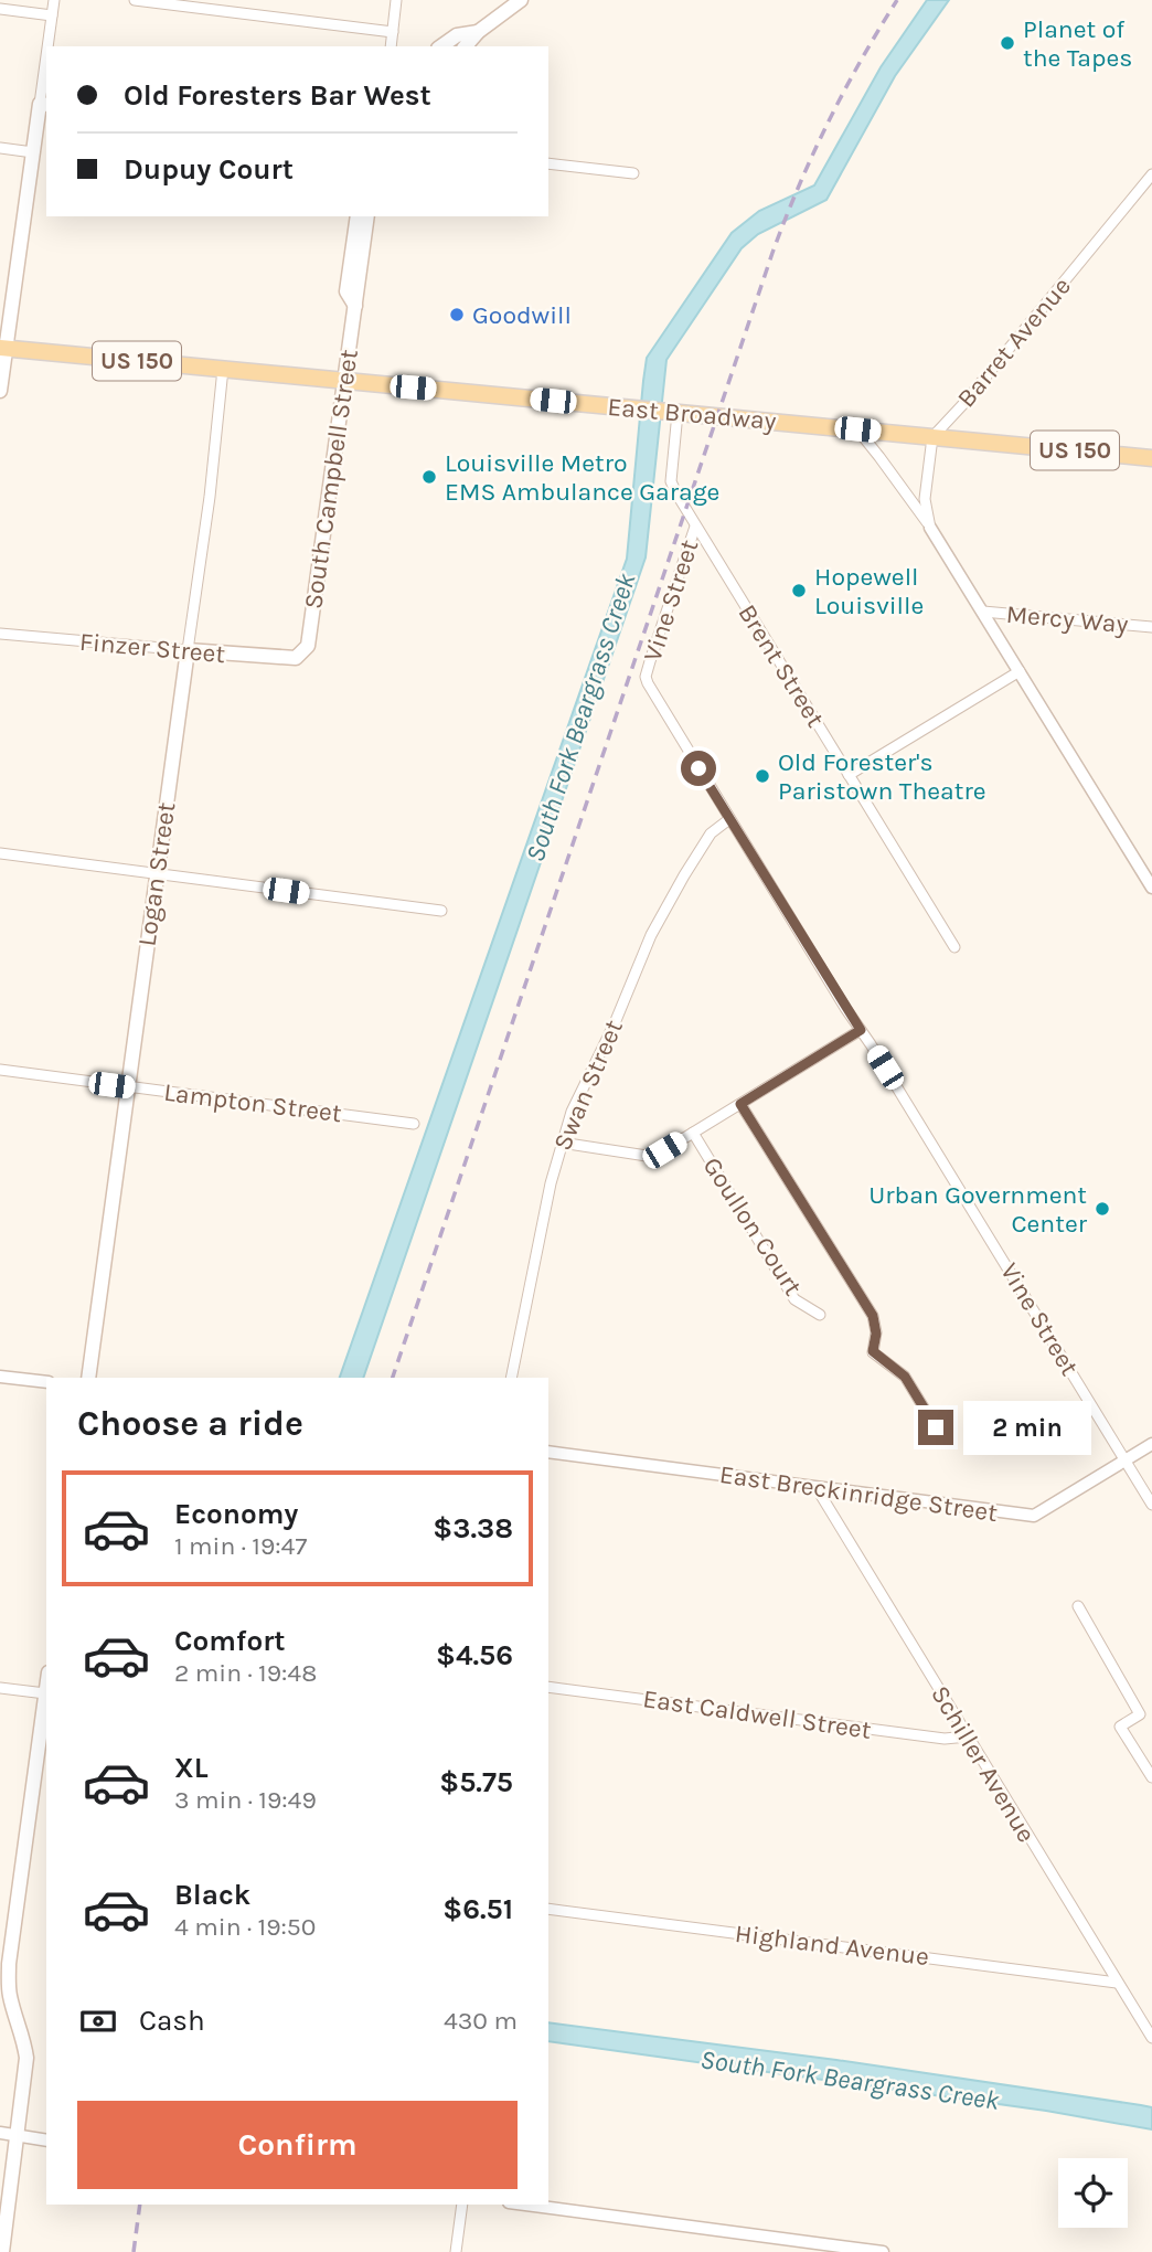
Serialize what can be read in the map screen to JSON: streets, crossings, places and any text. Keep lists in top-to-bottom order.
{
  "streets": {
    "main road": [
      "US 150",
      "East Broadway",
      "South Campbell Street",
      "Finzer Street",
      "Logan Street"
    ],
    "street": [
      "Barret Avenue",
      "Vine Street",
      "Mercy Way",
      "Brent Street",
      "Swan Street",
      "Lampton Street",
      "Goullon Court",
      "East Breckinridge Street",
      "East Caldwell Street",
      "Schiller Avenue",
      "Highland Avenue"
    ]
  },
  "crossings": [
    ["Barret Avenue", "East Broadway"],
    ["East Broadway", "South Campbell Street"],
    ["East Broadway", "Brent Street"],
    ["East Broadway", "Logan Street"],
    ["South Campbell Street", "Finzer Street"],
    ["Vine Street", "Brent Street"],
    ["Vine Street", "Swan Street"],
    ["Vine Street", "East Breckinridge Street"],
    ["Finzer Street", "Logan Street"],
    ["Logan Street", "Lampton Street"],
    ["East Breckinridge Street", "Schiller Avenue"],
    ["East Caldwell Street", "Schiller Avenue"],
    ["Schiller Avenue", "Highland Avenue"]
  ],
  "water": ["South Fork Beargrass Creek"],
  "places": [
    "Planet of the Tapes",
    "Goodwill",
    "Louisville Metro EMS Ambulance Garage",
    "Hopewell Louisville",
    "Old Forester's Paristown Theatre",
    "Urban Government Center"
  ],
  "page": {
    "banner": ["Old Foresters Bar West", "Dupuy Court"],
    "heading": "Choose a ride",
    "bubble": "2 min",
    "list": [
      {
        "name": "Economy",
        "note": "1 min · 19:47",
        "value": "$3.38"
      },
      {
        "name": "Comfort",
        "note": "2 min · 19:48",
        "value": "$4.56"
      },
      {
        "name": "XL",
        "note": "3 min · 19:49",
        "value": "$5.75"
      },
      {
        "name": "Black",
        "note": "4 min · 19:50",
        "value": "$6.51"
      }
    ],
    "pay": ["Cash", "430 m"],
    "buttons": "Confirm"
  }
}
